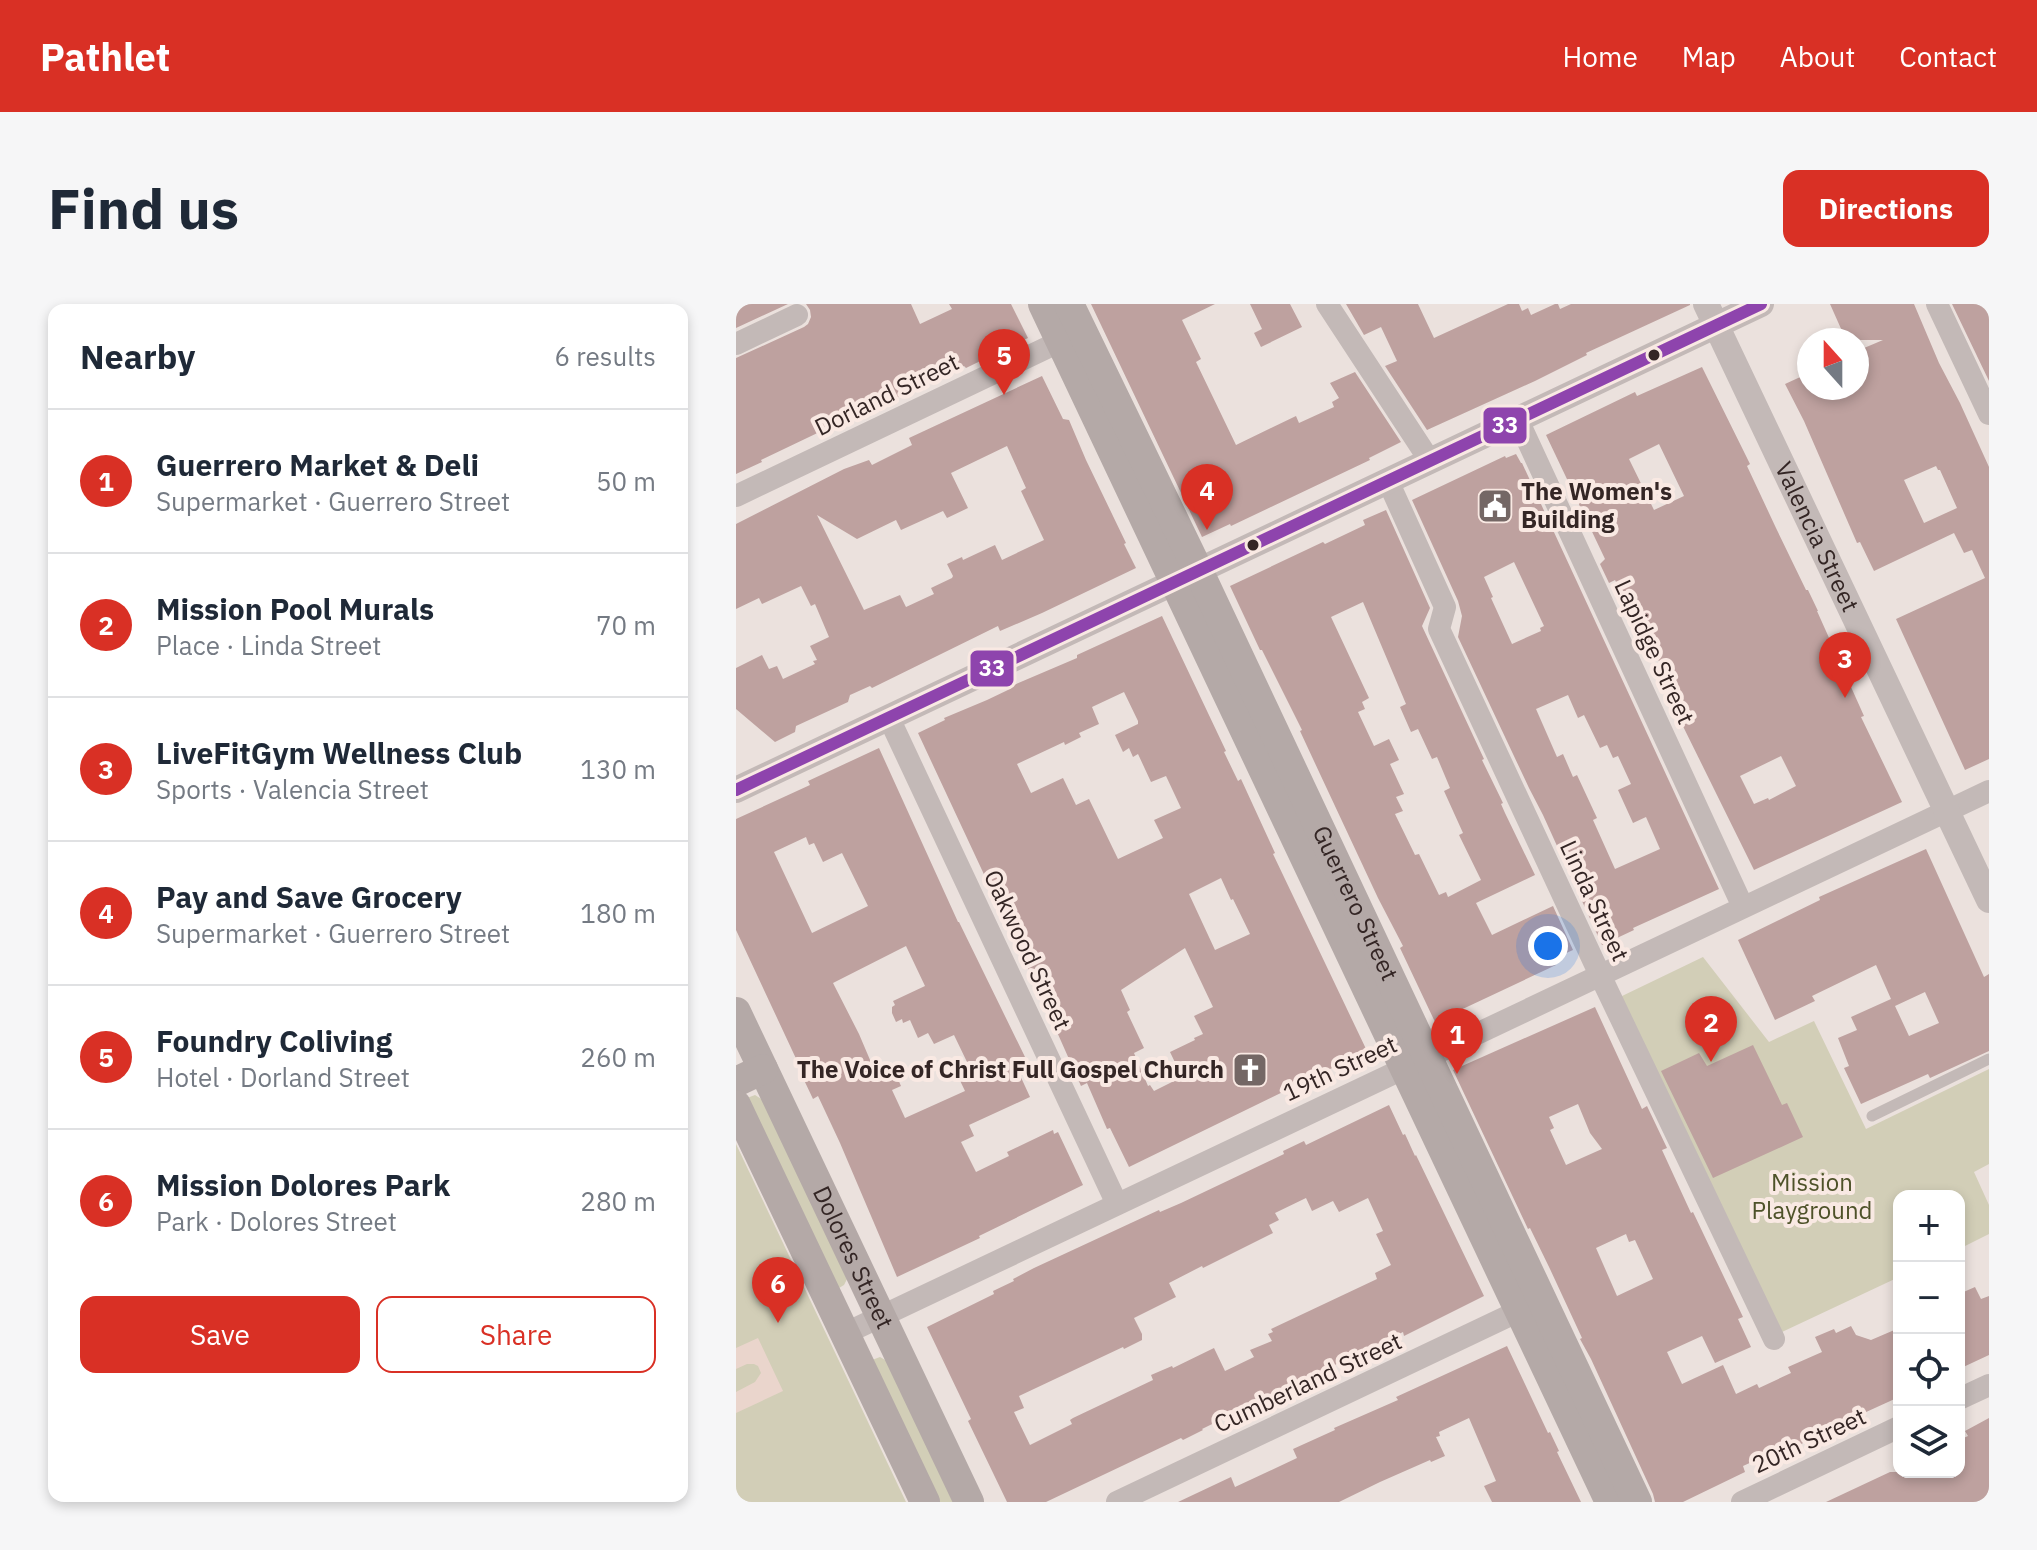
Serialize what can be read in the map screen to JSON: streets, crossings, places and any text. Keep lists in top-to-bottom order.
{
  "streets": {
    "main road": ["Guerrero Street", "Dolores Street"],
    "street": [
      "Dorland Street",
      "Valencia Street",
      "Lapidge Street",
      "Linda Street",
      "Oakwood Street",
      "19th Street",
      "Cumberland Street",
      "20th Street"
    ]
  },
  "crossings": [
    ["Dorland Street", "Guerrero Street"],
    ["Valencia Street", "19th Street"],
    ["Lapidge Street", "19th Street"],
    ["Linda Street", "19th Street"],
    ["Guerrero Street", "19th Street"],
    ["Guerrero Street", "Cumberland Street"],
    ["Oakwood Street", "19th Street"],
    ["19th Street", "Dolores Street"]
  ],
  "parks": ["Mission Playground"],
  "places": {
    "public building": ["The Women's Building"],
    "church": ["The Voice of Christ Full Gospel Church"]
  },
  "lines": ["transit line 33"],
  "north": "top",
  "page": {
    "header": "Pathlet",
    "nav": [
      "Home",
      "Map",
      "About",
      "Contact"
    ],
    "buttons": [
      "Directions",
      ["Save", "Share"]
    ],
    "title": "Find us",
    "heading": ["Nearby", "6 results"],
    "pins": [
      "5",
      "4",
      "3",
      "2",
      "1",
      "6"
    ],
    "list": [
      {
        "mark": "1",
        "name": "Guerrero Market & Deli",
        "note": "Supermarket · Guerrero Street",
        "value": "50 m"
      },
      {
        "mark": "2",
        "name": "Mission Pool Murals",
        "note": "Place · Linda Street",
        "value": "70 m"
      },
      {
        "mark": "3",
        "name": "LiveFitGym Wellness Club",
        "note": "Sports · Valencia Street",
        "value": "130 m"
      },
      {
        "mark": "4",
        "name": "Pay and Save Grocery",
        "note": "Supermarket · Guerrero Street",
        "value": "180 m"
      },
      {
        "mark": "5",
        "name": "Foundry Coliving",
        "note": "Hotel · Dorland Street",
        "value": "260 m"
      },
      {
        "mark": "6",
        "name": "Mission Dolores Park",
        "note": "Park · Dolores Street",
        "value": "280 m"
      }
    ],
    "map_buttons": ["+", "−"]
  }
}
